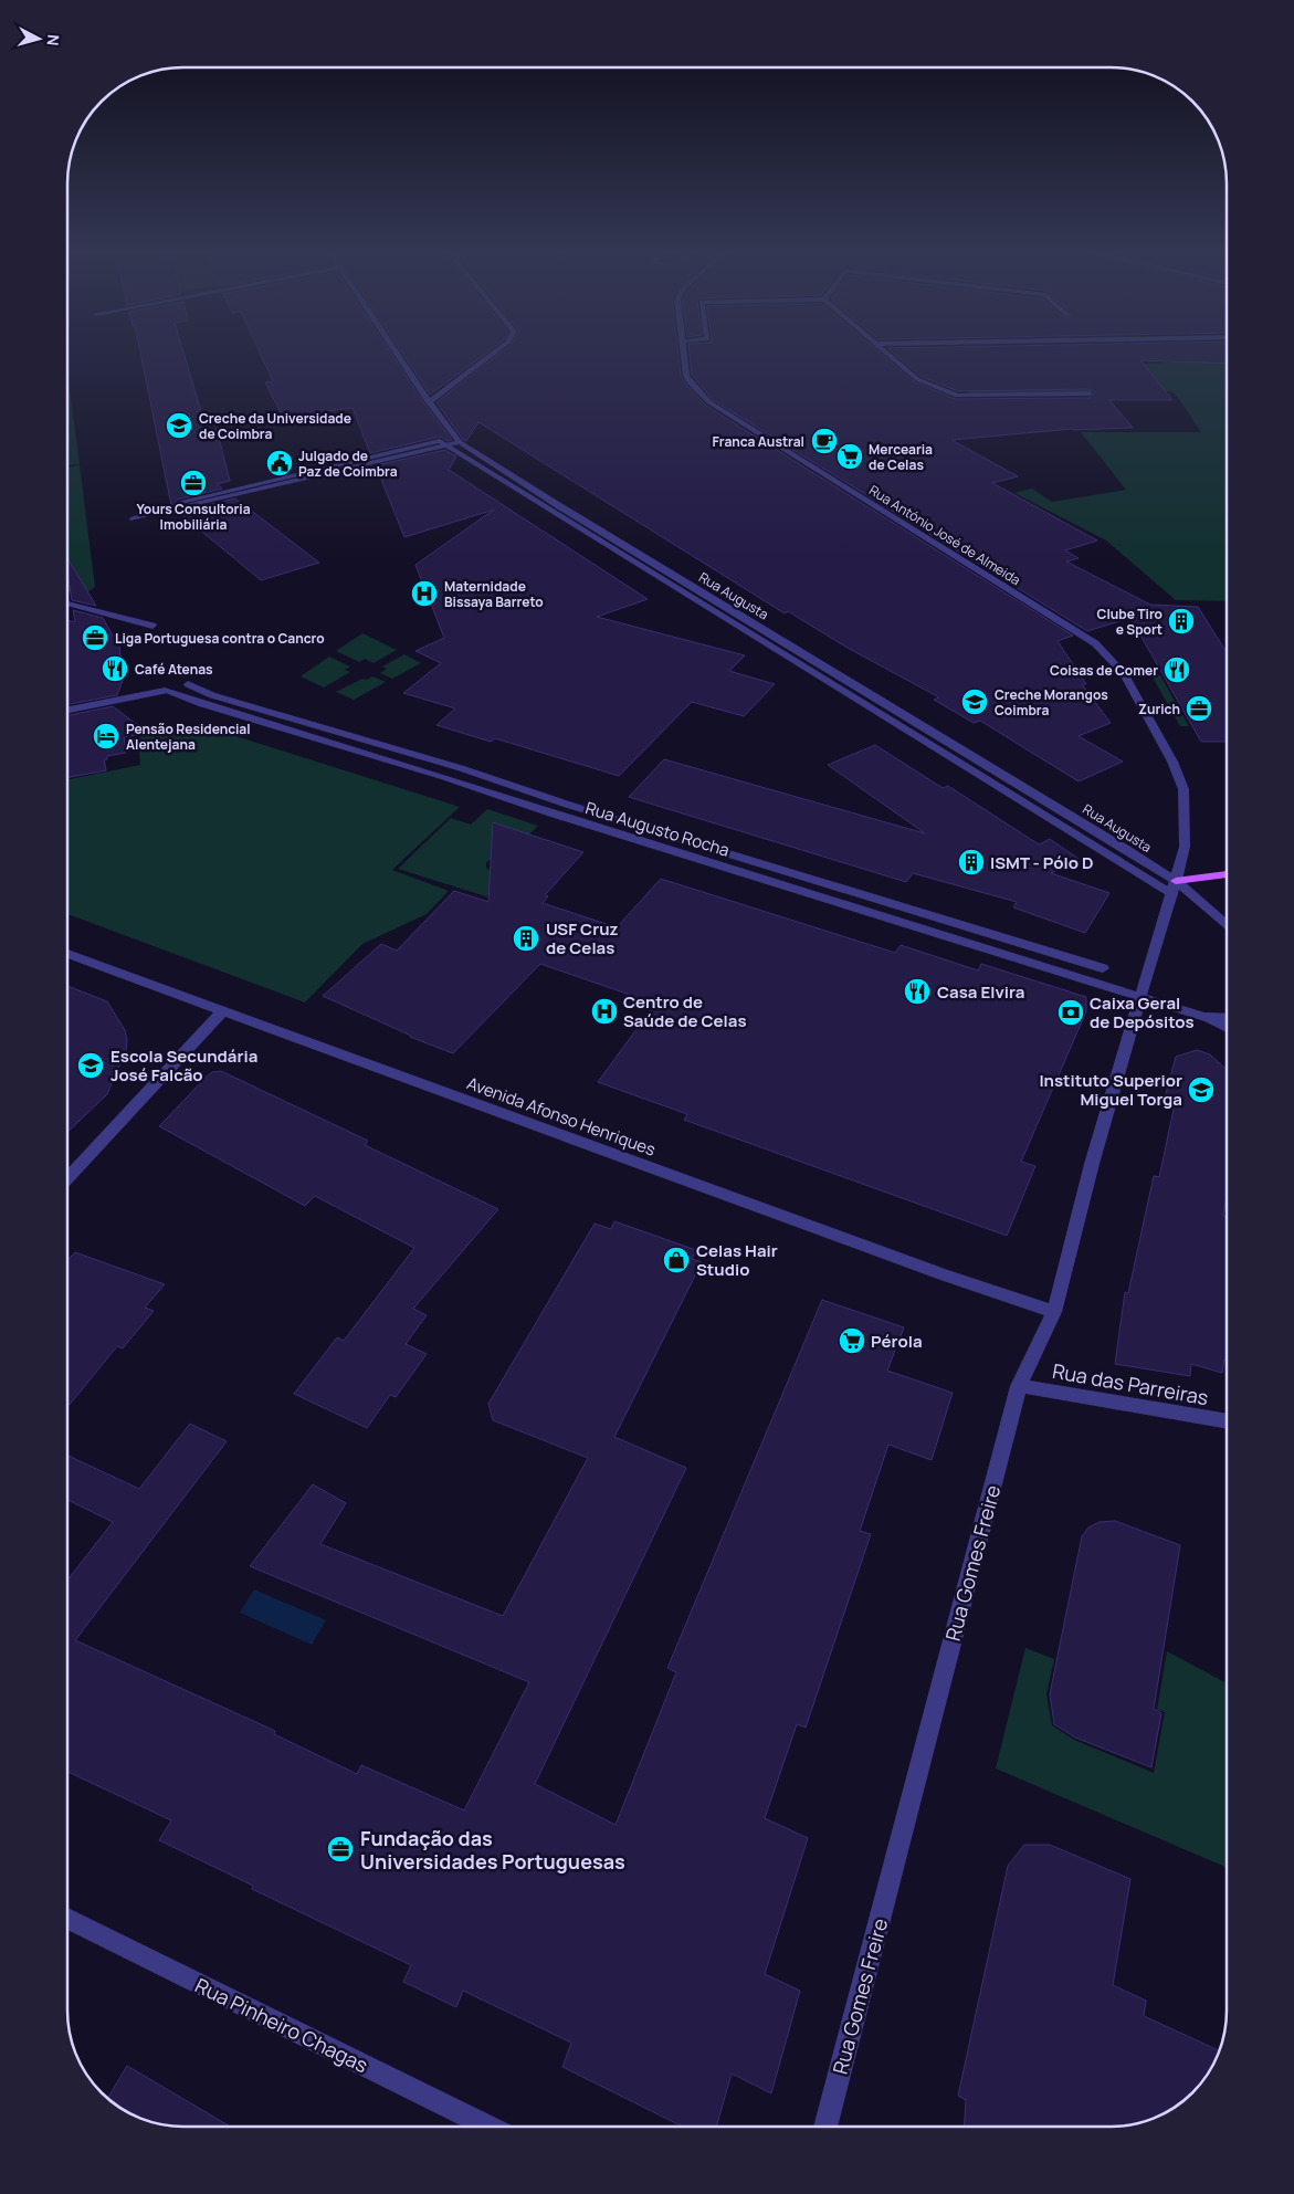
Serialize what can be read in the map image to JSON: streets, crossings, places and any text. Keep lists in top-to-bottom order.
{
  "streets": {
    "street": [
      "Rua António José de Almeida",
      "Rua Augusta",
      "Rua Augusto Rocha",
      "Avenida Afonso Henriques",
      "Rua das Parreiras",
      "Rua Gomes Freire",
      "Rua Pinheiro Chagas"
    ]
  },
  "crossings": [
    ["Rua António José de Almeida", "Rua Augusta"],
    ["Rua António José de Almeida", "Rua Gomes Freire"],
    ["Rua Augusto Rocha", "Rua Gomes Freire"],
    ["Avenida Afonso Henriques", "Rua Gomes Freire"],
    ["Rua das Parreiras", "Rua Gomes Freire"]
  ],
  "places": {
    "school or university": [
      "Creche da Universidade de Coimbra",
      "Creche Morangos Coimbra",
      "Escola Secundária José Falcão",
      "Instituto Superior Miguel Torga"
    ],
    "cafe": ["Franca Austral"],
    "supermarket": ["Mercearia de Celas", "Pérola"],
    "public building": ["Julgado de Paz de Coimbra"],
    "office": [
      "Yours Consultoria Imobiliária",
      "Liga Portuguesa contra o Cancro",
      "Zurich",
      "Fundação das Universidades Portuguesas"
    ],
    "hospital": ["Maternidade Bissaya Barreto", "Centro de Saúde de Celas"],
    "building": ["Clube Tiro e Sport", "ISMT - Pólo D", "USF Cruz de Celas"],
    "restaurant": ["Café Atenas", "Coisas de Comer", "Casa Elvira"],
    "hotel": ["Pensão Residencial Alentejana"],
    "bank": ["Caixa Geral de Depósitos"],
    "shop": ["Celas Hair Studio"]
  },
  "north": "right"
}
